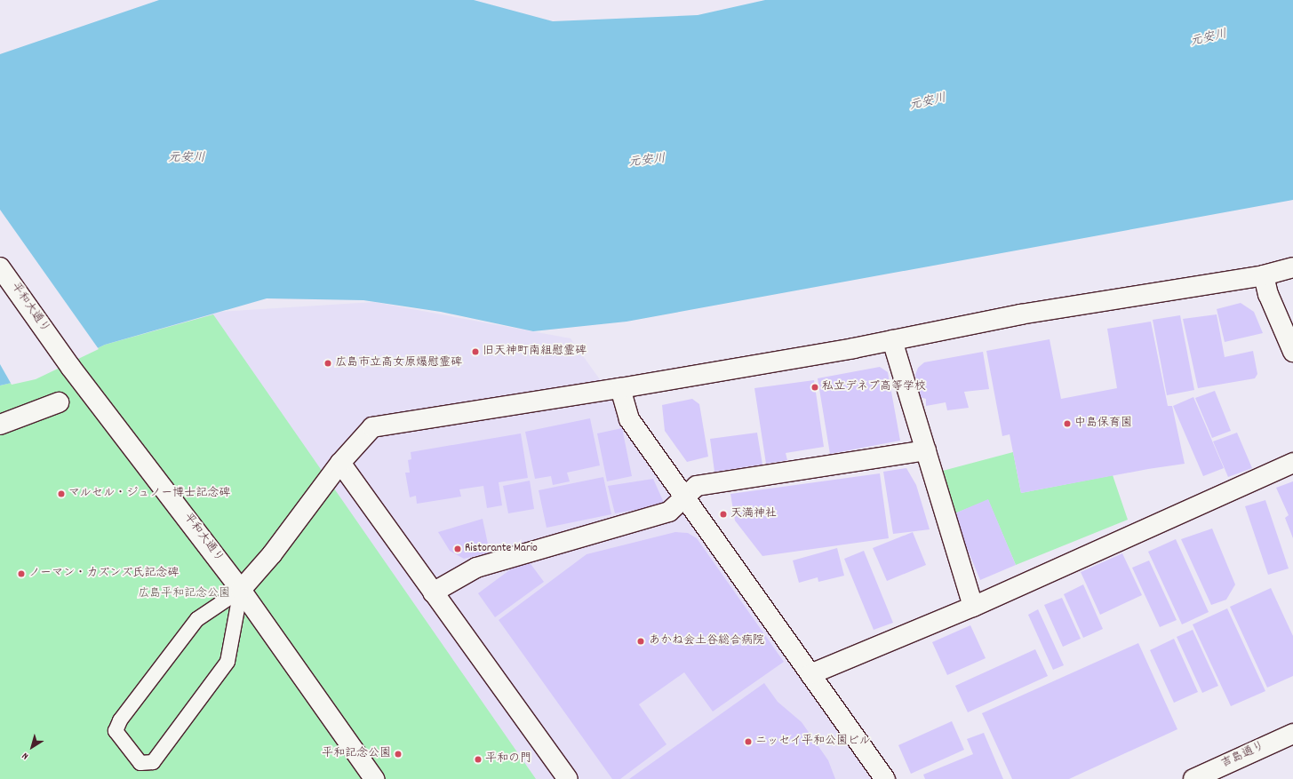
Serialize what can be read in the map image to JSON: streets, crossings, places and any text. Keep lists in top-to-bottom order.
{
  "streets": {
    "street": ["平和大通り", "吉島通り"]
  },
  "water": ["元安川"],
  "parks": ["広島平和記念公園"],
  "places": [
    "旧天神町南組慰霊碑",
    "広島市立高女原爆慰霊碑",
    "私立デネブ高等学校",
    "中島保育園",
    "マルセル・ジュノー博士記念碑",
    "天満神社",
    "Ristorante Mario",
    "ノーマン・カズンズ氏記念碑",
    "あかね会土谷総合病院",
    "ニッセイ平和公園ビル",
    "平和記念公園",
    "平和の門"
  ],
  "north": "bottom left"
}
